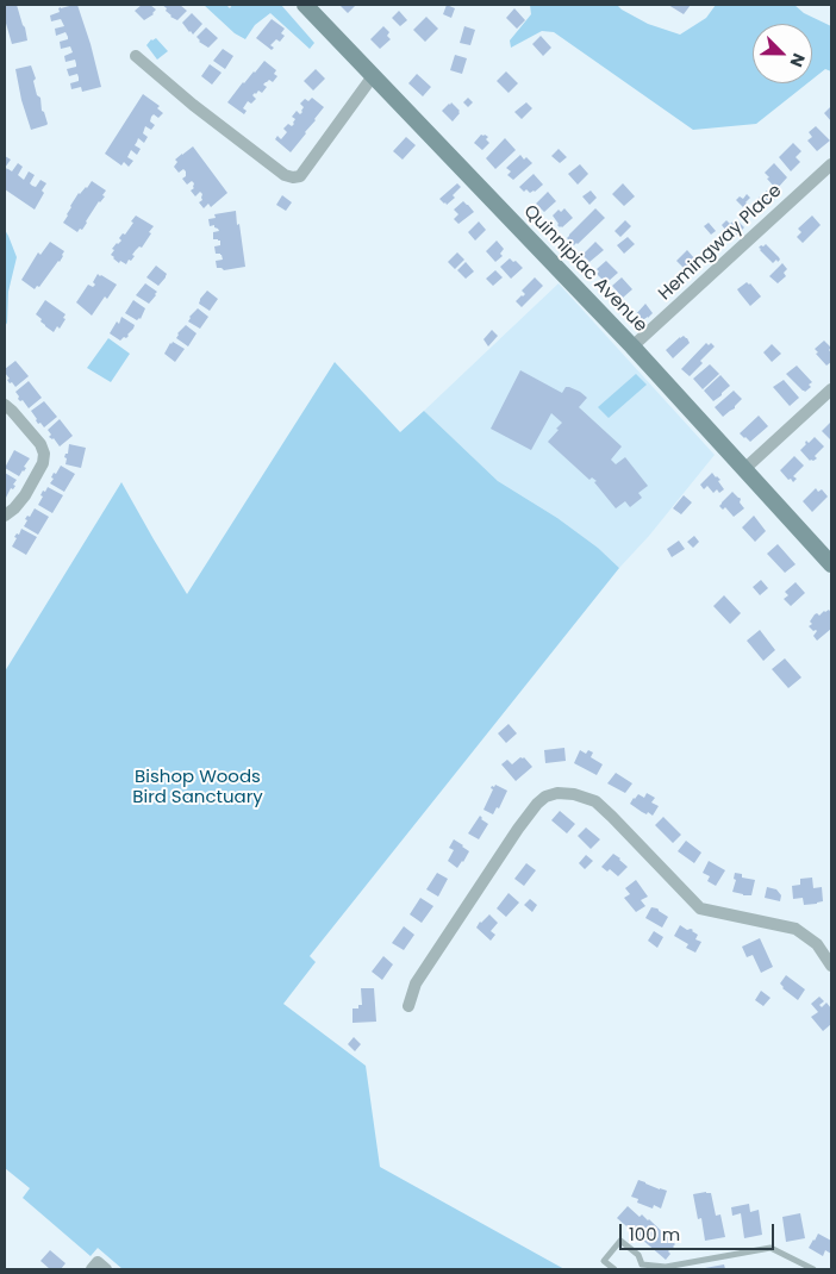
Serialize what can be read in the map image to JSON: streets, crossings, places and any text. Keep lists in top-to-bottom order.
{
  "streets": {
    "main road": ["Quinnipiac Avenue"],
    "street": ["Hemingway Place"]
  },
  "crossings": [
    ["Hemingway Place", "Quinnipiac Avenue"]
  ],
  "parks": ["Bishop Woods Bird Sanctuary"],
  "scale_bar": "100 m",
  "north": "bottom right"
}
